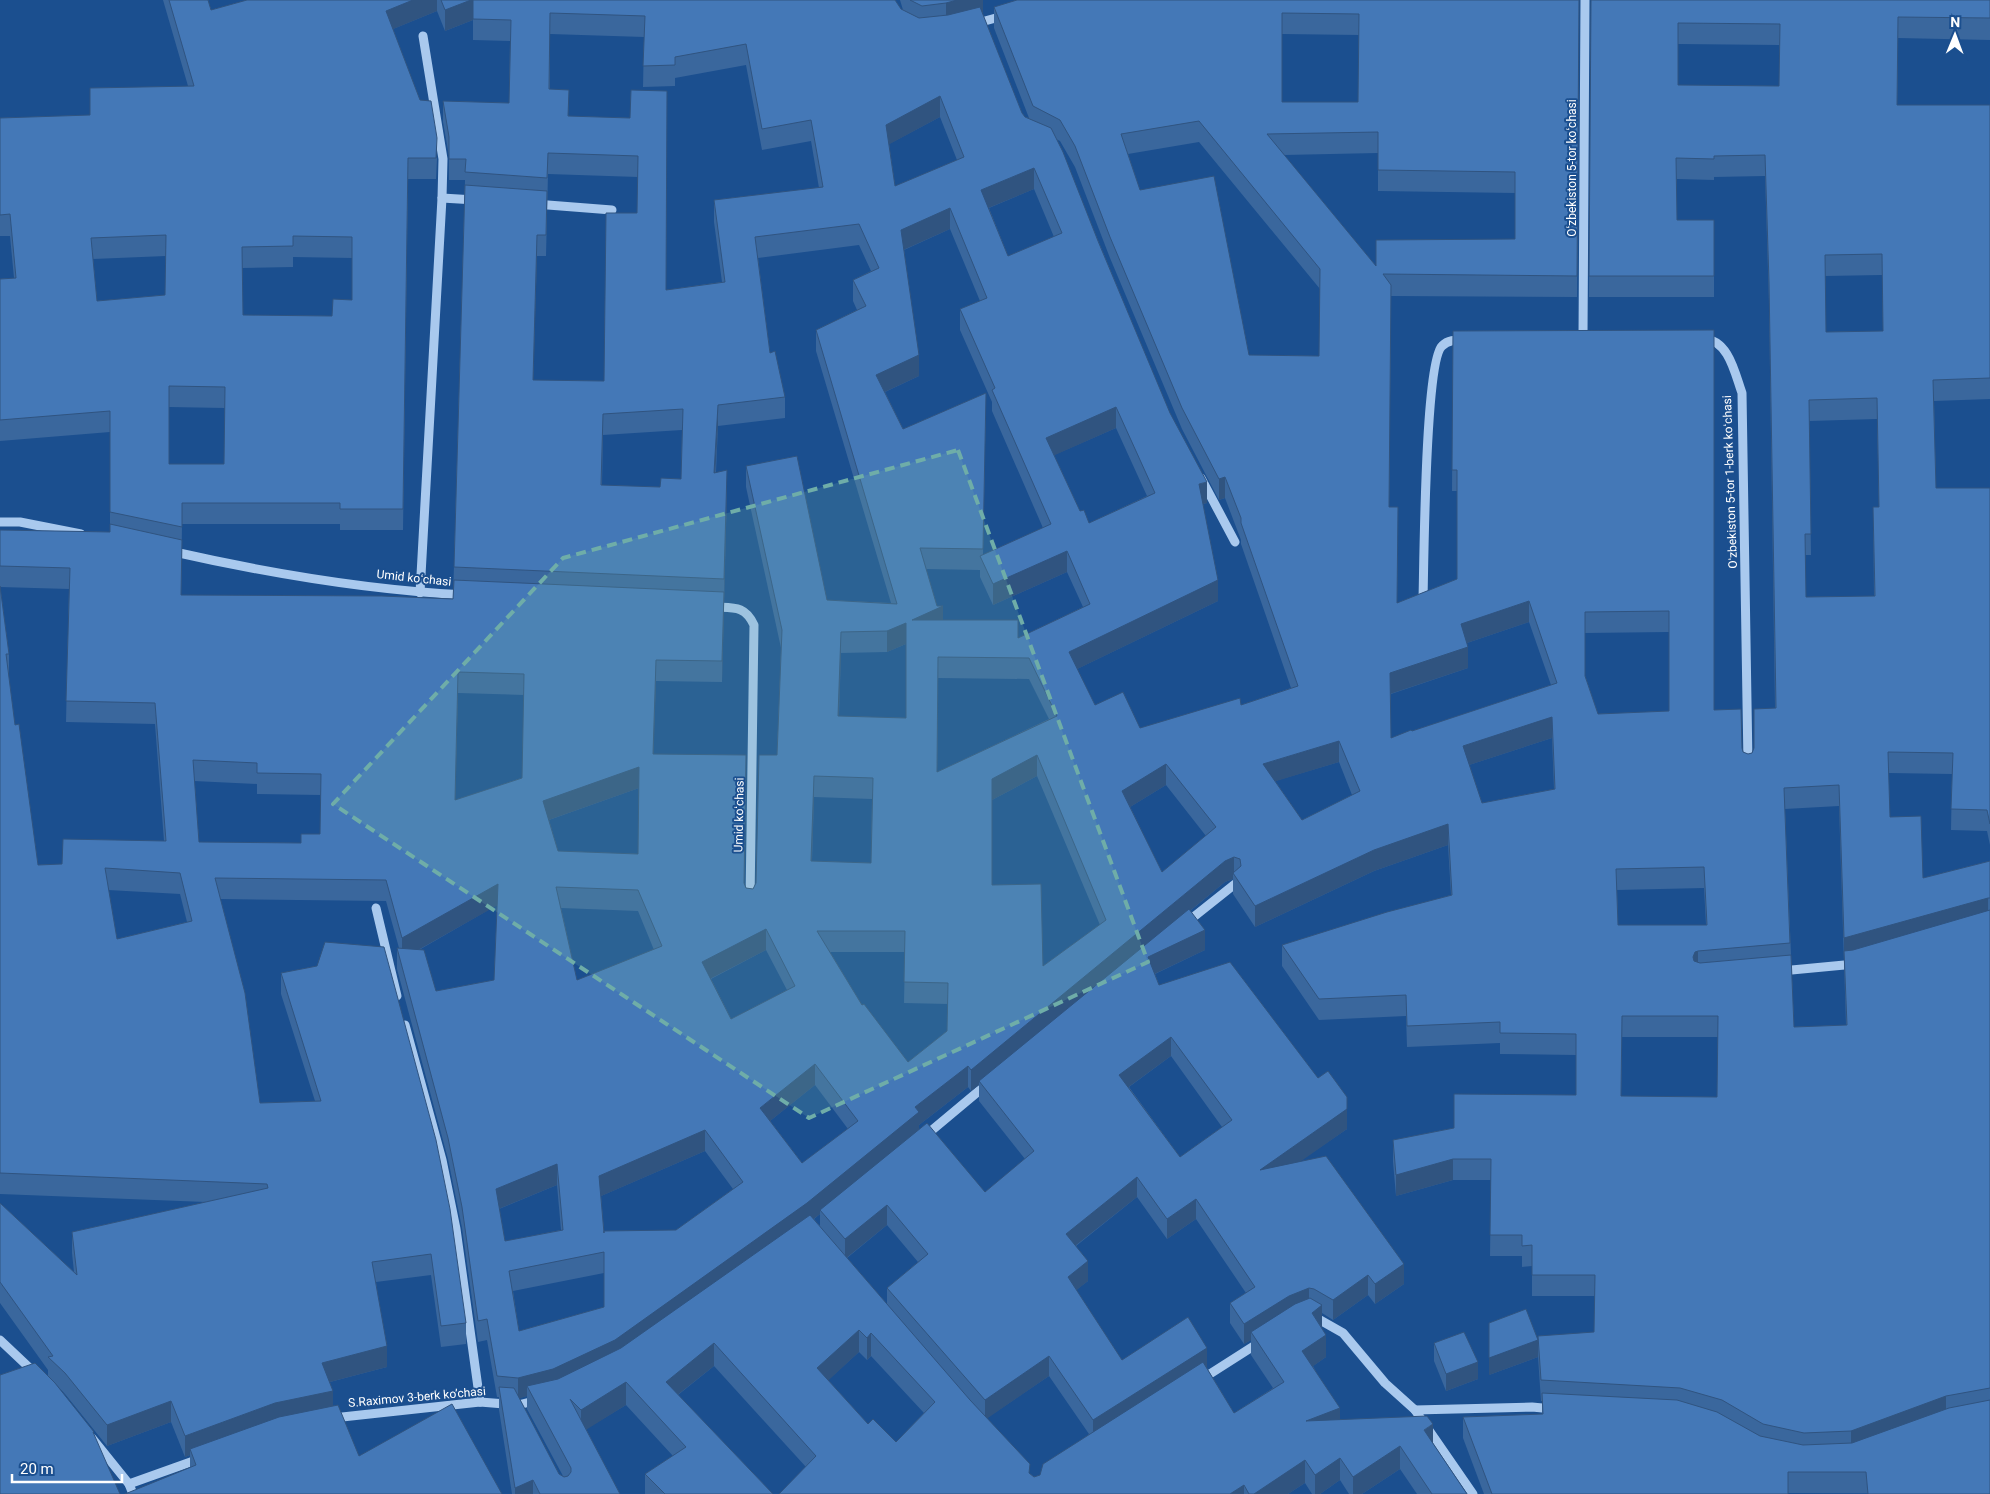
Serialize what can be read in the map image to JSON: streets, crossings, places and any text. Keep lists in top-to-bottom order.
{
  "streets": {
    "street": [
      "Oʻzbekiston 5-tor koʻchasi",
      "Oʻzbekiston 5-tor 1-berk koʻchasi",
      "Umid koʻchasi",
      "S.Raximov 3-berk koʼchasi"
    ]
  },
  "scale_bar": "20 m",
  "north": "top"
}
